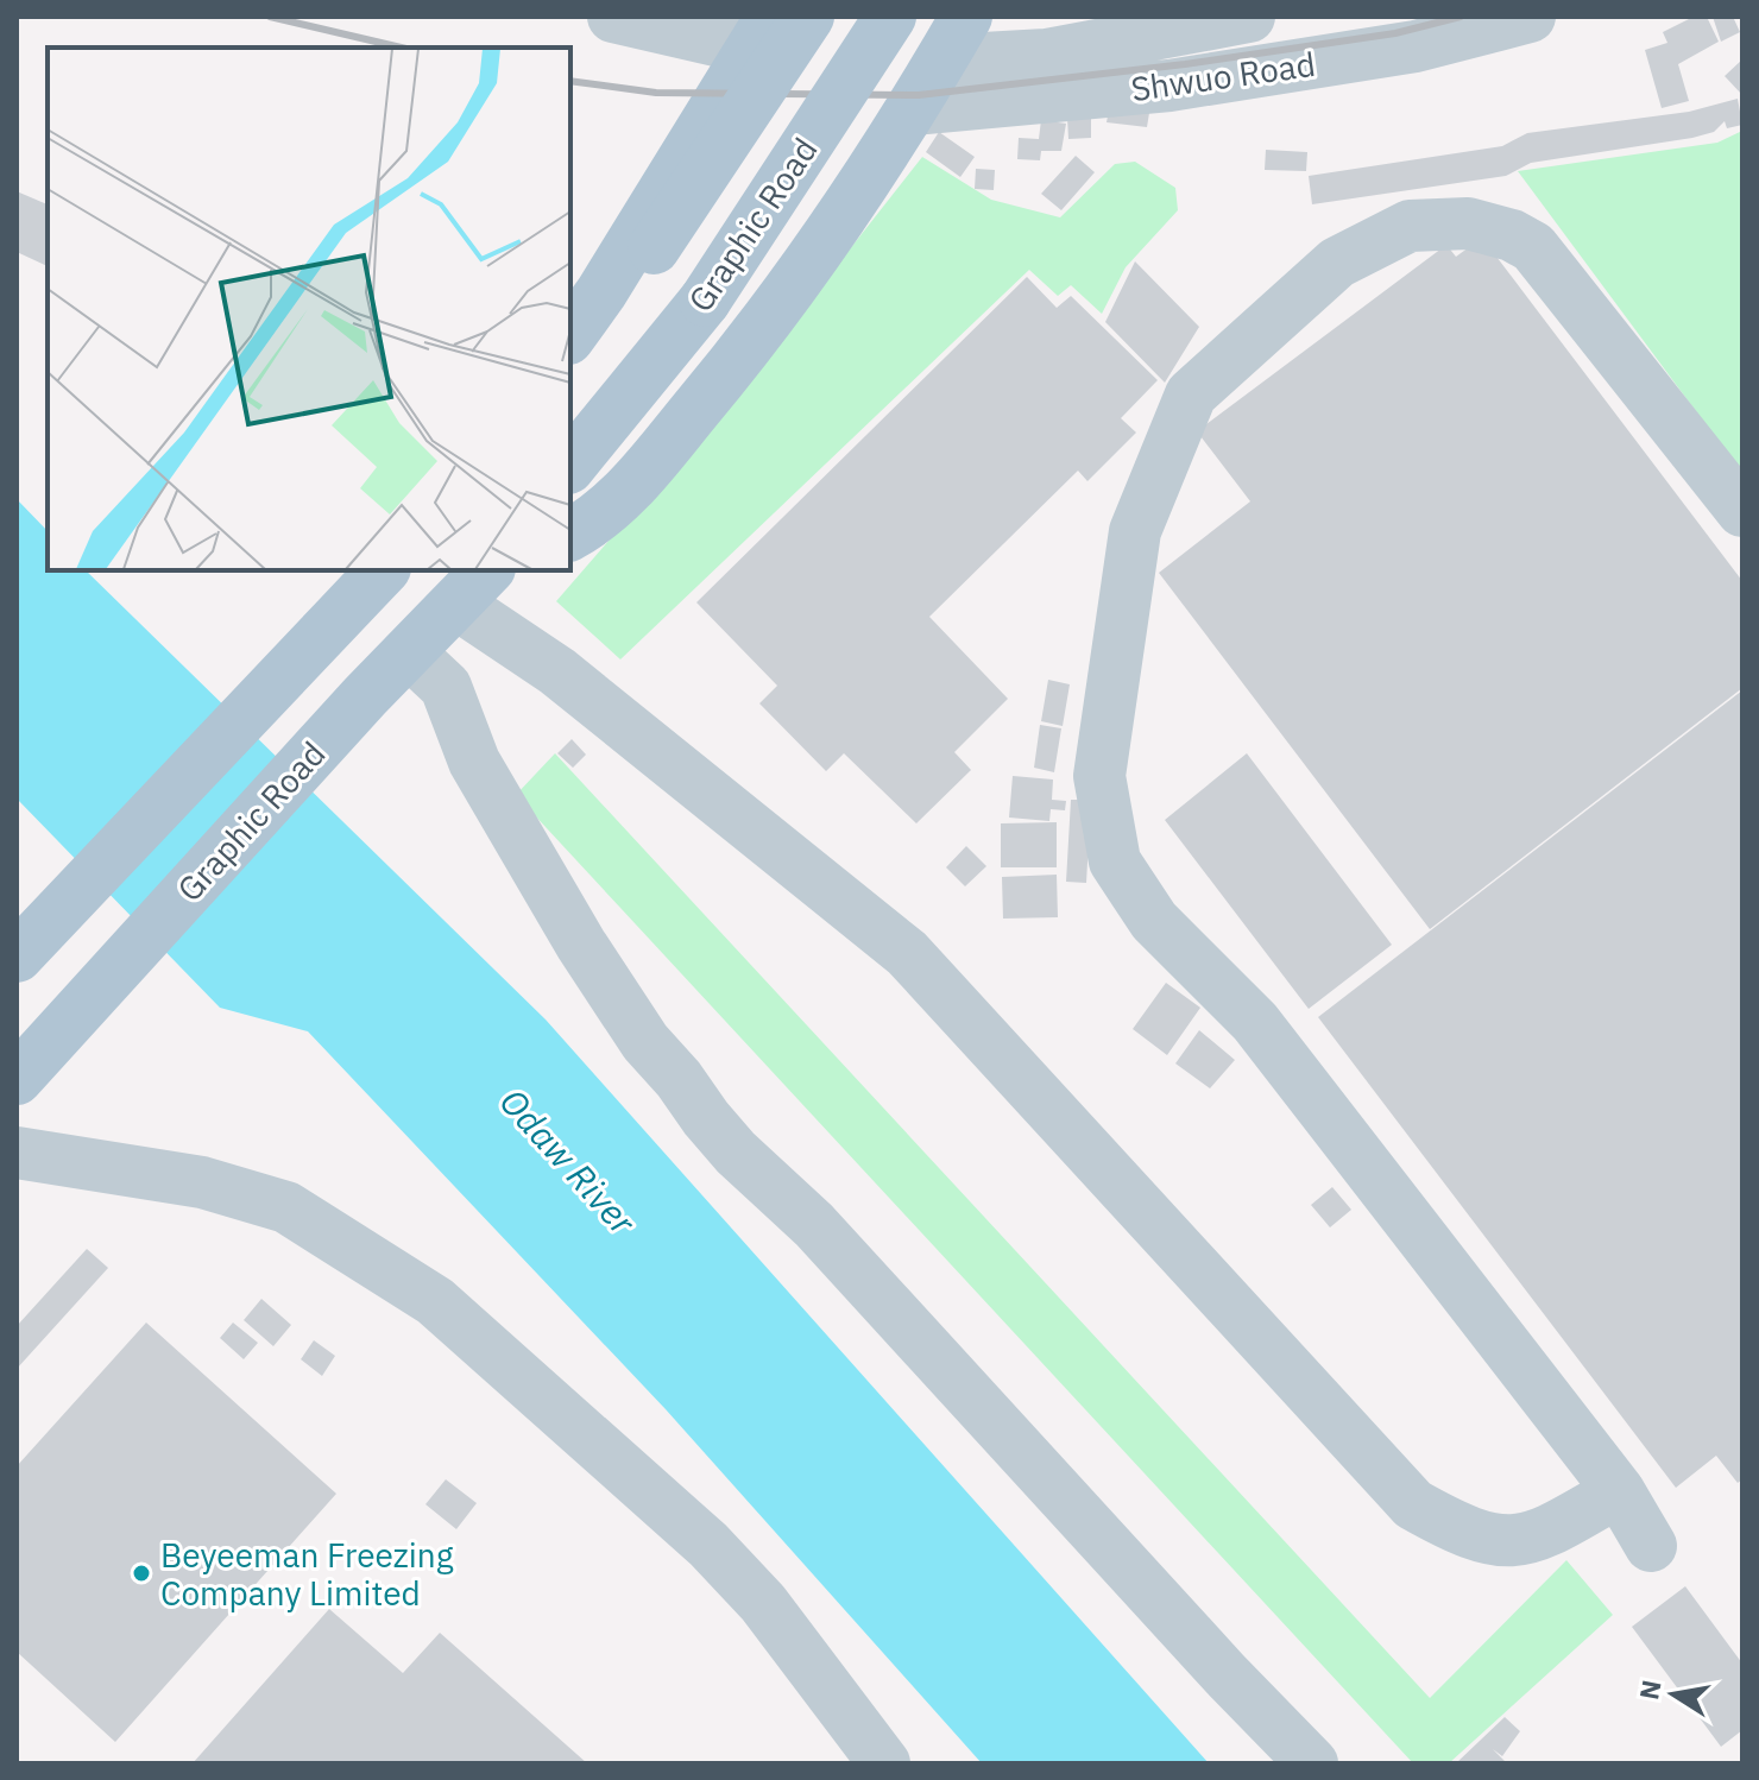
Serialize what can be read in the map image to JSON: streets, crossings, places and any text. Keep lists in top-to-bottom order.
{
  "streets": {
    "main road": ["Graphic Road"],
    "street": ["Shwuo Road"]
  },
  "water": ["Odaw River"],
  "places": ["Beyeeman Freezing Company Limited"],
  "north": "left"
}
